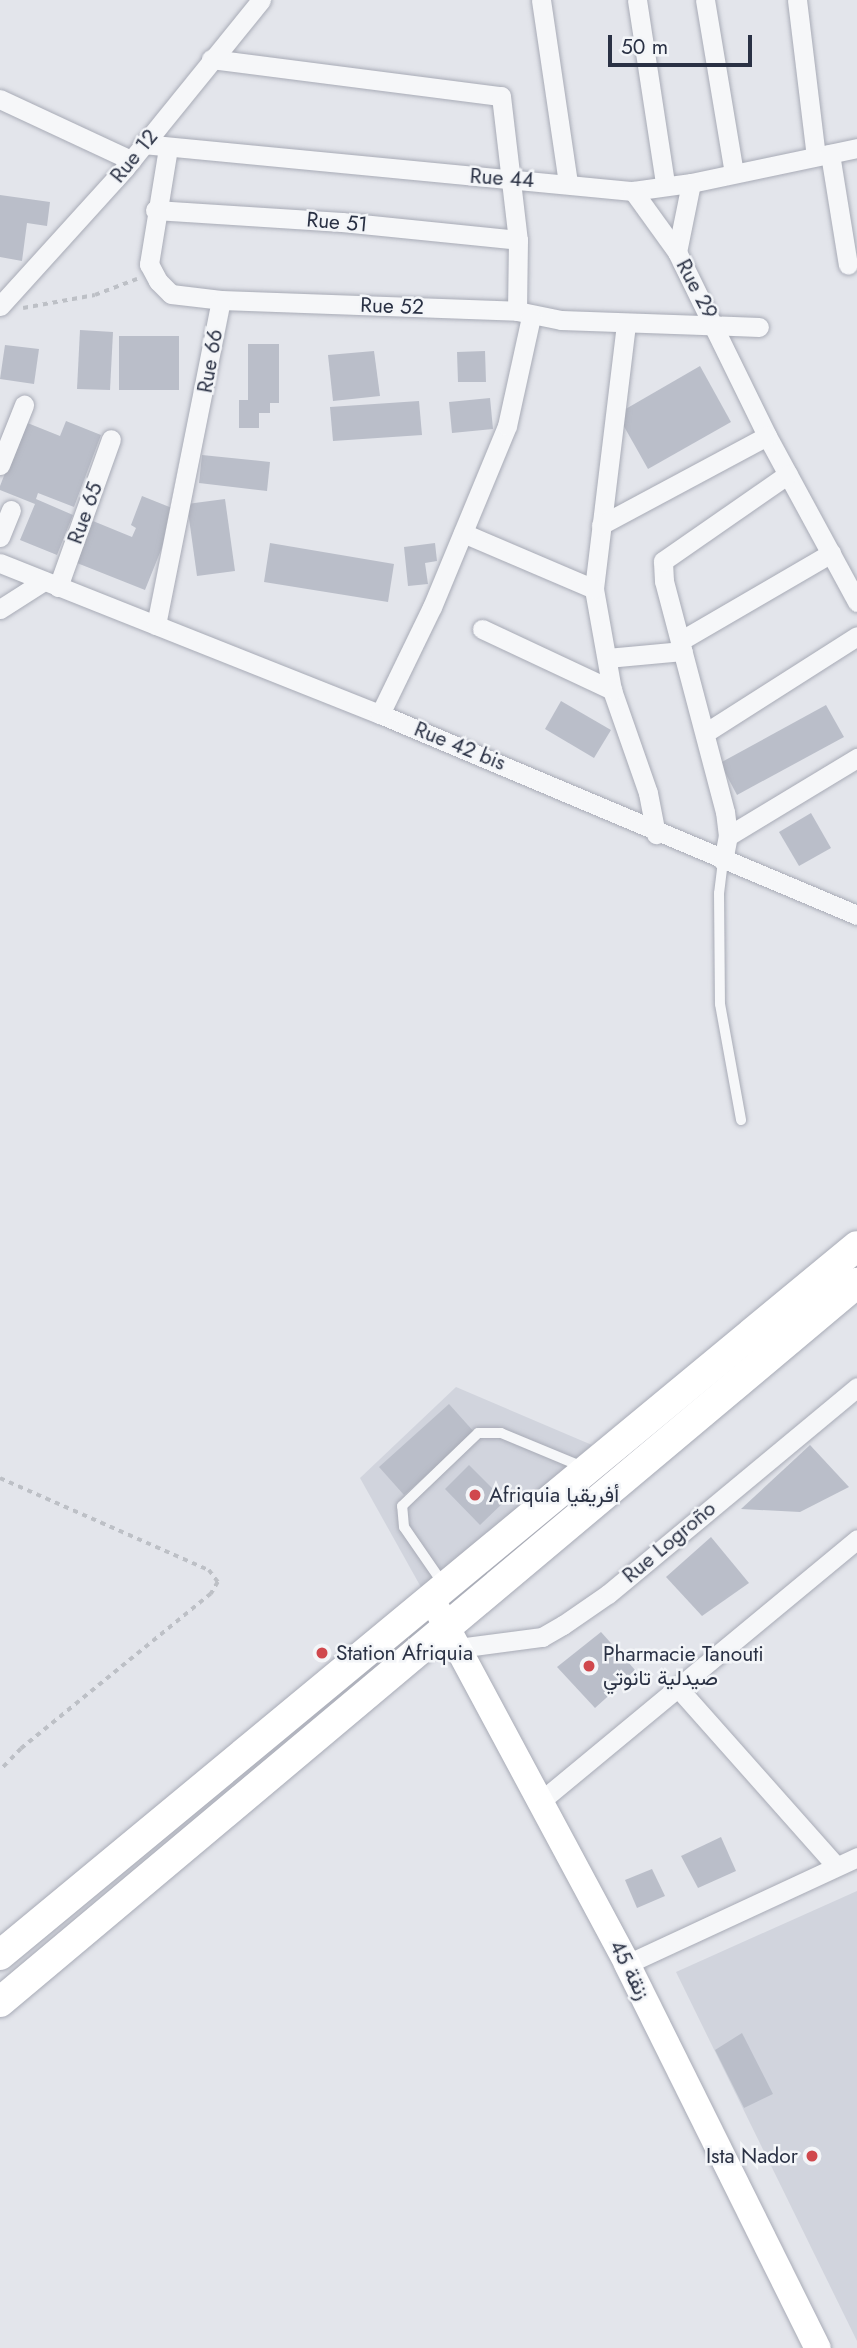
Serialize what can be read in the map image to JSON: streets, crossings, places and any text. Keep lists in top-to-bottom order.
{
  "streets": {
    "street": [
      "Rue 12",
      "Rue 44",
      "Rue 51",
      "Rue 29",
      "Rue 52",
      "Rue 66",
      "Rue 65",
      "Rue 42 bis",
      "Rue Logroño",
      "زنقة 45"
    ]
  },
  "crossings": [
    ["Rue 12", "Rue 44"],
    ["Rue 44", "Rue 29"],
    ["Rue 29", "Rue 52"],
    ["Rue 52", "Rue 66"],
    ["Rue 66", "Rue 42 bis"],
    ["Rue 65", "Rue 42 bis"],
    ["Rue Logroño", "زنقة 45"]
  ],
  "places": [
    "Afriquia أفريقيا",
    "Station Afriquia",
    "Pharmacie Tanouti صيدلية تانوتي",
    "Ista Nador"
  ],
  "scale_bar": "50 m"
}
